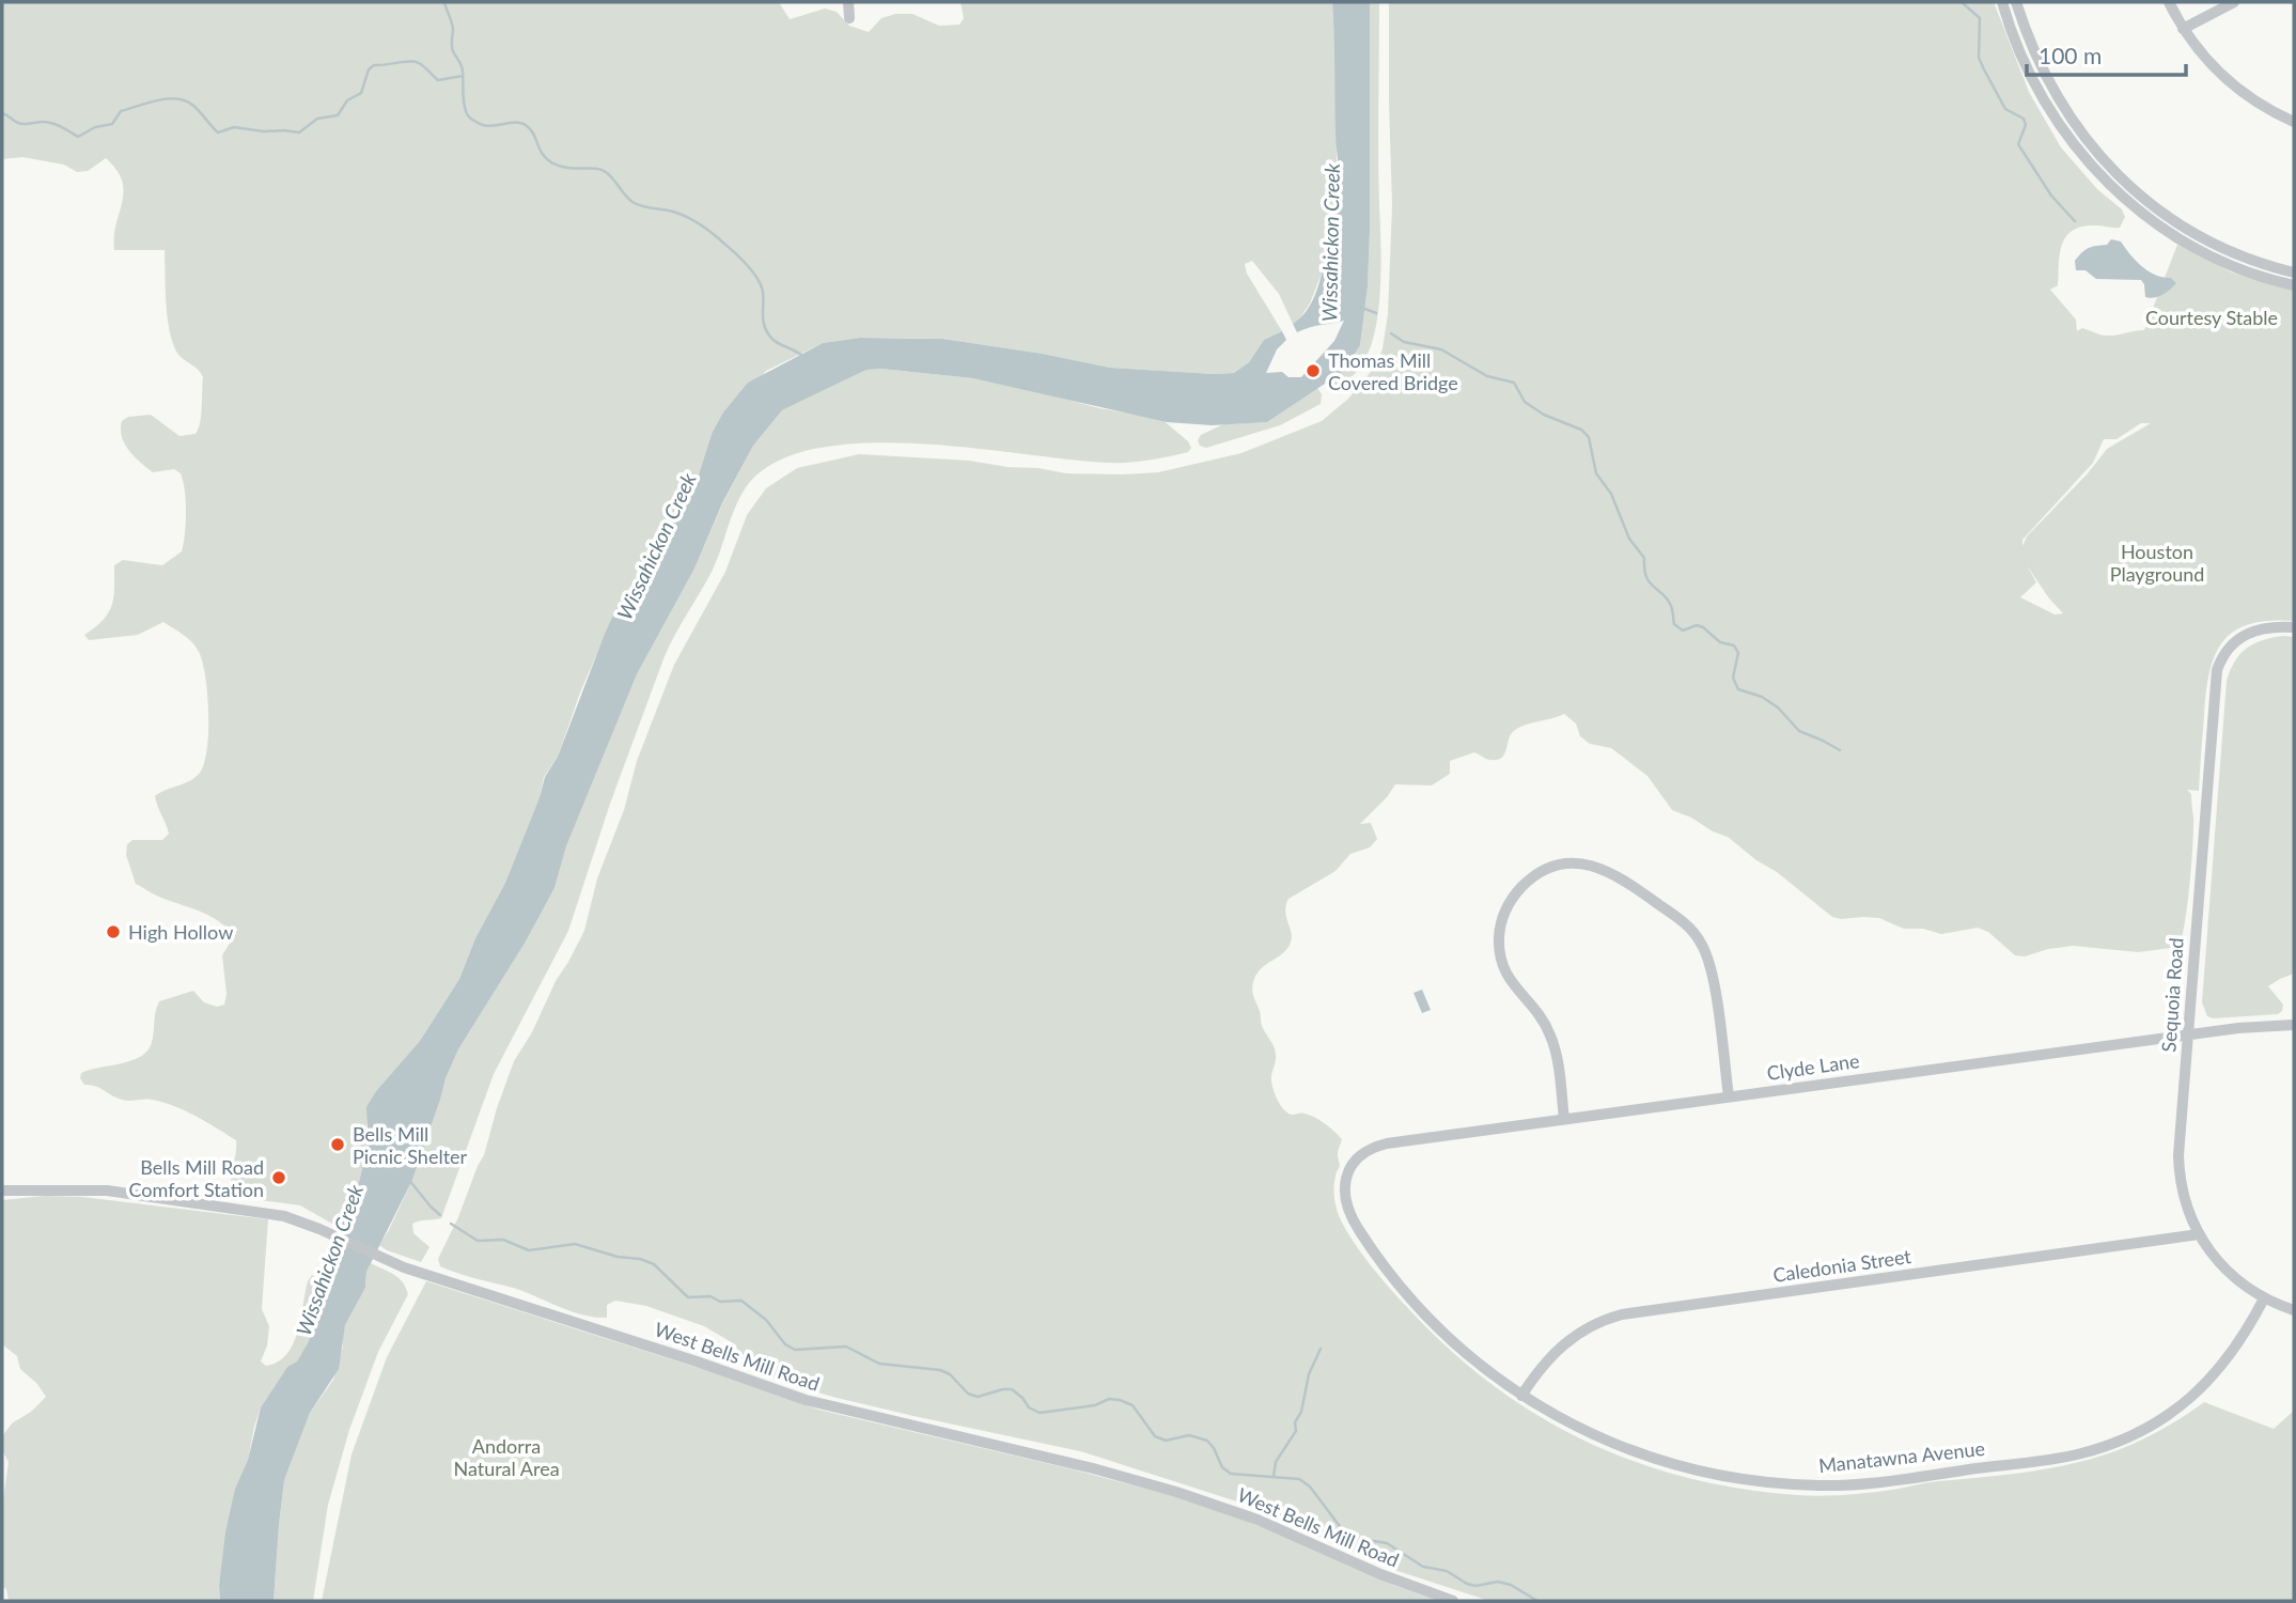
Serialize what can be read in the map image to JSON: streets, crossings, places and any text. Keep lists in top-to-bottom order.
{
  "streets": {
    "street": [
      "Sequoia Road",
      "Clyde Lane",
      "Caledonia Street",
      "West Bells Mill Road",
      "Manatawna Avenue"
    ]
  },
  "crossings": [
    ["Sequoia Road", "Clyde Lane"],
    ["Sequoia Road", "Caledonia Street"],
    ["Sequoia Road", "Manatawna Avenue"],
    ["Clyde Lane", "Manatawna Avenue"],
    ["Caledonia Street", "Manatawna Avenue"]
  ],
  "water": ["Wissahickon Creek"],
  "parks": ["Courtesy Stable", "Houston Playground", "Andorra Natural Area"],
  "places": [
    "Thomas Mill Covered Bridge",
    "High Hollow",
    "Bells Mill Picnic Shelter",
    "Bells Mill Road Comfort Station"
  ],
  "scale_bar": "100 m"
}
